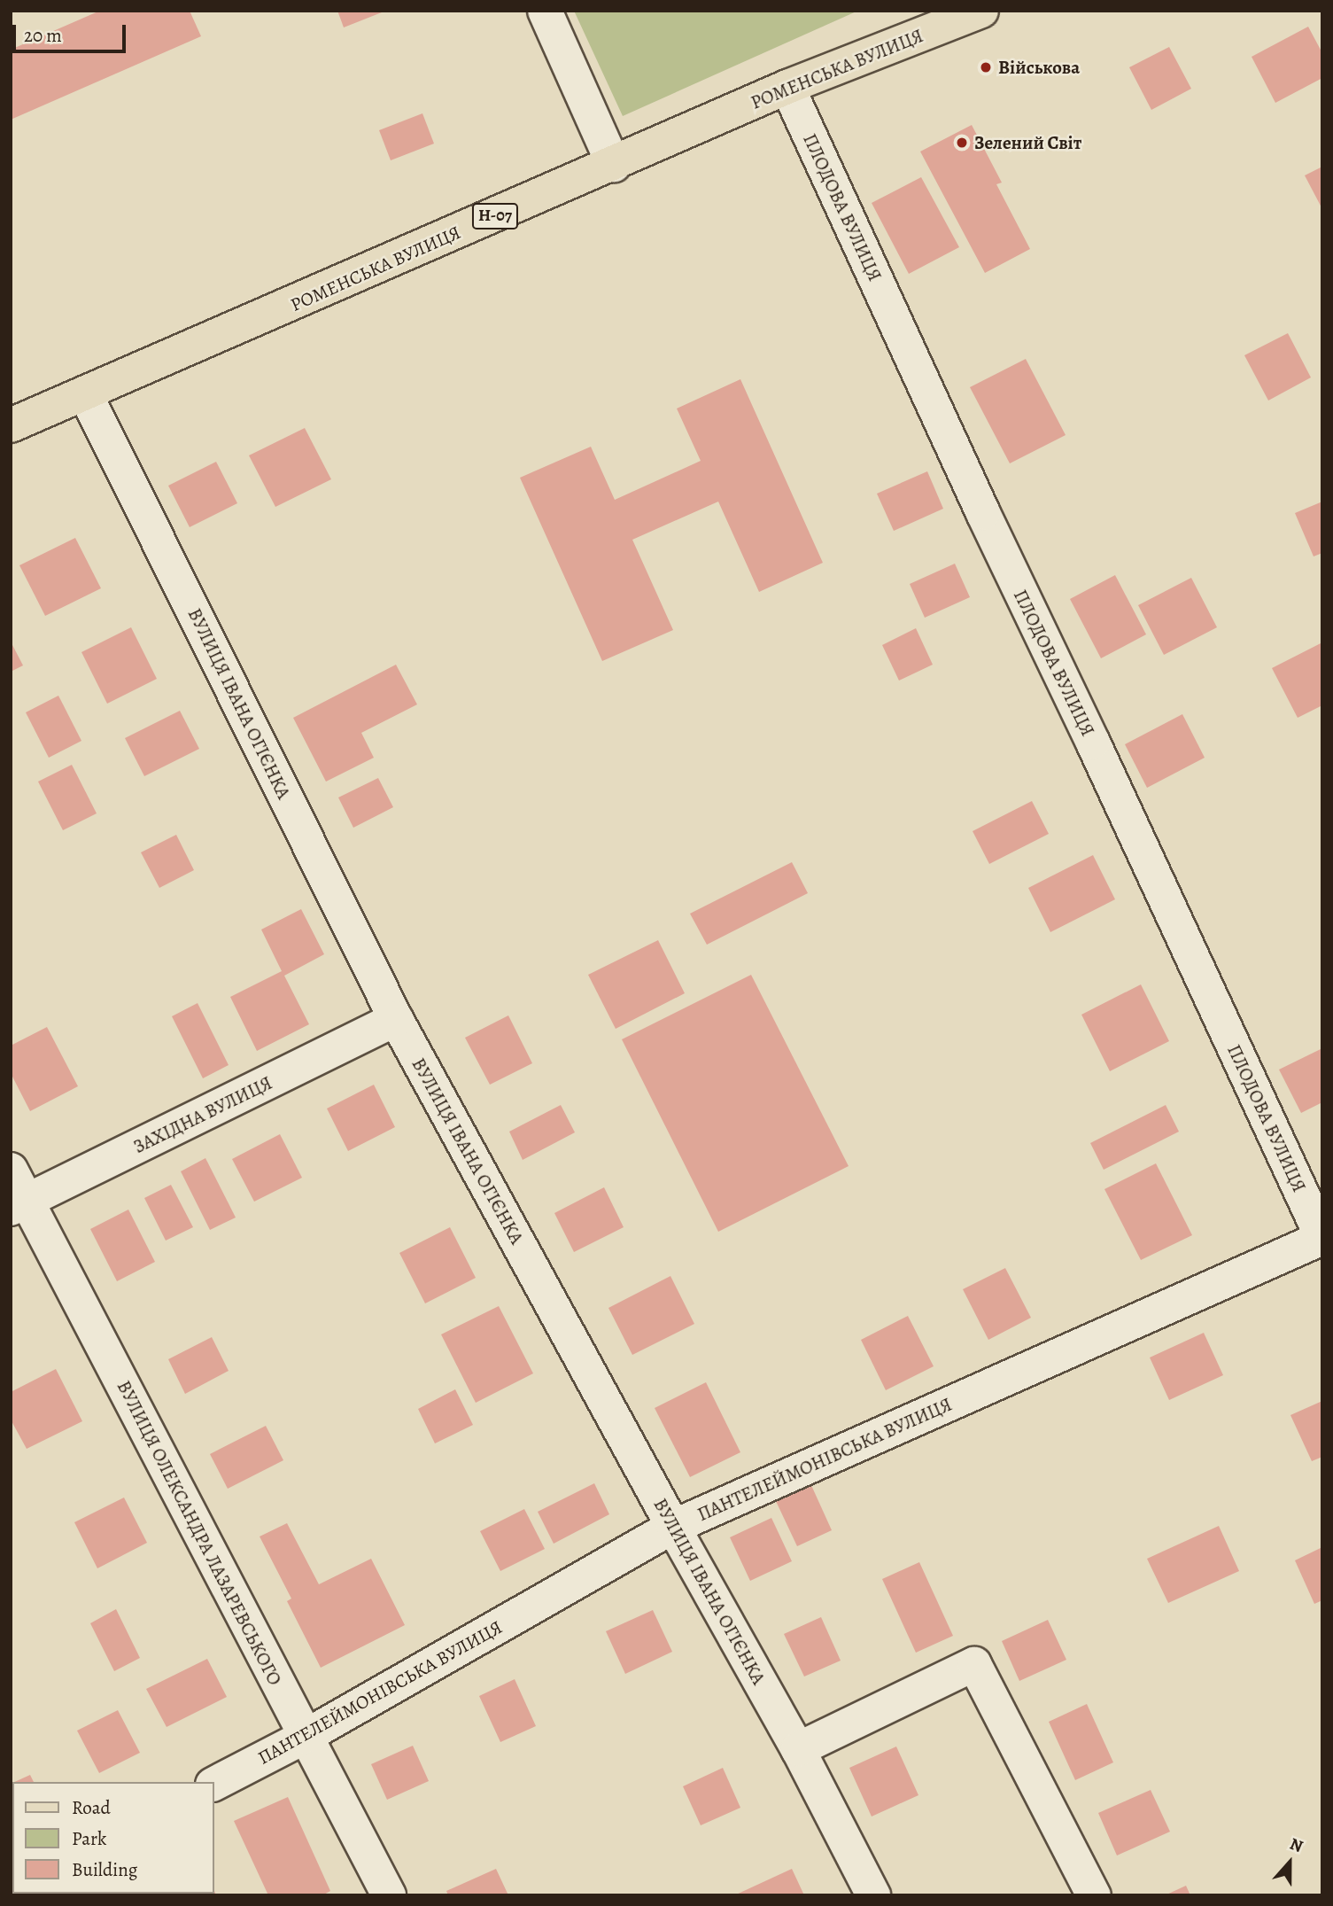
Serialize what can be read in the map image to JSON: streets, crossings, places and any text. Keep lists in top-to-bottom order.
{
  "streets": {
    "main road": ["РОМЕНСЬКА ВУЛИЦЯ", "Н-07"],
    "street": [
      "ПЛОДОВА ВУЛИЦЯ",
      "ВУЛИЦЯ ІВАНА ОГІЄНКА",
      "ЗАХІДНА ВУЛИЦЯ",
      "ПАНТЕЛЕЙМОНІВСЬКА ВУЛИЦЯ",
      "ВУЛИЦЯ ОЛЕКСАНДРА ЛАЗАРЕВСЬКОГО"
    ]
  },
  "crossings": [
    ["РОМЕНСЬКА ВУЛИЦЯ", "ПЛОДОВА ВУЛИЦЯ"],
    ["РОМЕНСЬКА ВУЛИЦЯ", "ВУЛИЦЯ ІВАНА ОГІЄНКА"],
    ["ПЛОДОВА ВУЛИЦЯ", "ПАНТЕЛЕЙМОНІВСЬКА ВУЛИЦЯ"],
    ["ВУЛИЦЯ ІВАНА ОГІЄНКА", "ЗАХІДНА ВУЛИЦЯ"],
    ["ВУЛИЦЯ ІВАНА ОГІЄНКА", "ПАНТЕЛЕЙМОНІВСЬКА ВУЛИЦЯ"],
    ["ЗАХІДНА ВУЛИЦЯ", "ВУЛИЦЯ ОЛЕКСАНДРА ЛАЗАРЕВСЬКОГО"],
    ["ПАНТЕЛЕЙМОНІВСЬКА ВУЛИЦЯ", "ВУЛИЦЯ ОЛЕКСАНДРА ЛАЗАРЕВСЬКОГО"]
  ],
  "places": ["Військова", "Зелений Світ"],
  "legend": ["Road", "Park", "Building"],
  "scale_bar": "20 m",
  "north": "top"
}
